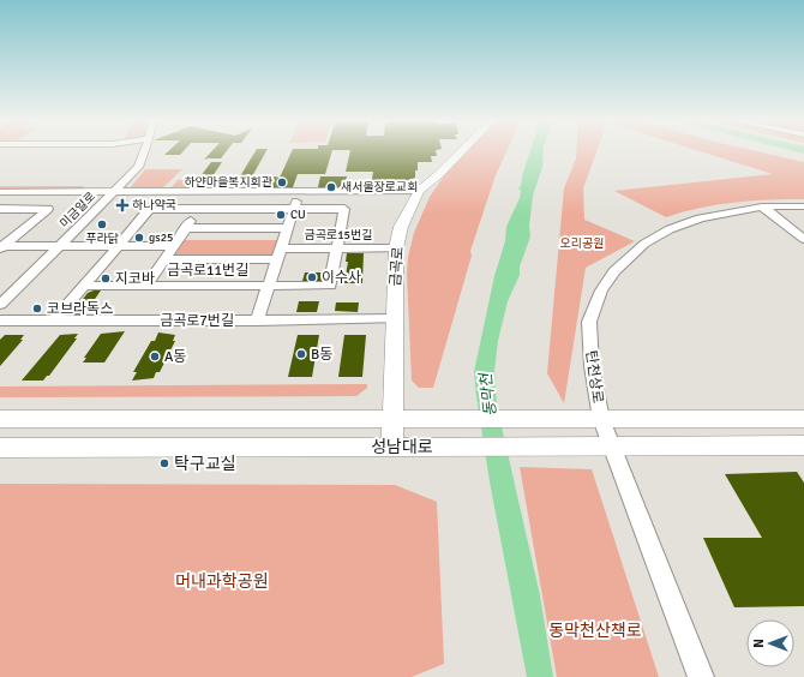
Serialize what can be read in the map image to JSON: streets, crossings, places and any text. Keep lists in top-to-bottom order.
{
  "streets": {
    "main road": ["금곡로", "성남대로"],
    "street": [
      "미금일로",
      "금곡로15번길",
      "금곡로11번길",
      "금곡로7번길",
      "탄천상로"
    ]
  },
  "crossings": [
    ["금곡로15번길", "금곡로"],
    ["금곡로15번길", "금곡로11번길"],
    ["금곡로", "금곡로7번길"],
    ["금곡로", "성남대로"],
    ["금곡로11번길", "금곡로7번길"],
    ["탄천상로", "성남대로"]
  ],
  "water": ["동막천"],
  "parks": ["오리공원", "머내과학공원", "동막천산책로"],
  "places": {
    "other": [
      "하얀마을복지회관",
      "새서울장로교회",
      "CU",
      "푸라닭",
      "gs25",
      "이수사",
      "지코바",
      "코브라독스",
      "B동",
      "A동",
      "탁구교실"
    ],
    "health": ["하나약국"]
  },
  "north": "left"
}
